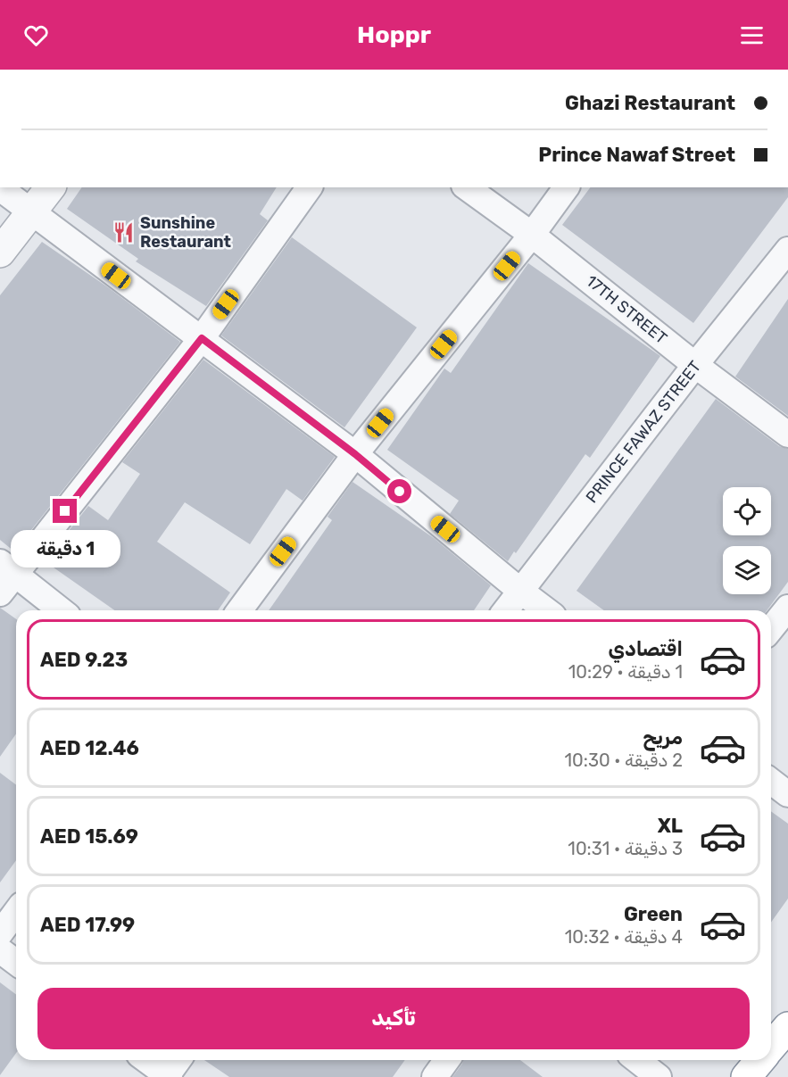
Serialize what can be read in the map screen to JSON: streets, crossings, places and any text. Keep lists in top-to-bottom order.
{
  "streets": {
    "street": ["17TH STREET", "PRINCE FAWAZ STREET"]
  },
  "crossings": [
    ["17TH STREET", "PRINCE FAWAZ STREET"]
  ],
  "places": {
    "restaurant": ["Sunshine Restaurant"]
  },
  "page": {
    "header": "Hoppr",
    "banner": ["Ghazi Restaurant", "Prince Nawaf Street"],
    "bubble": "1 دقيقة",
    "list": [
      {
        "name": "اقتصادي",
        "note": "1 دقيقة · 10:29",
        "value": "AED 9.23"
      },
      {
        "name": "مريح",
        "note": "2 دقيقة · 10:30",
        "value": "AED 12.46"
      },
      {
        "name": "XL",
        "note": "3 دقيقة · 10:31",
        "value": "AED 15.69"
      },
      {
        "name": "Green",
        "note": "4 دقيقة · 10:32",
        "value": "AED 17.99"
      }
    ],
    "buttons": "تأكيد"
  }
}
